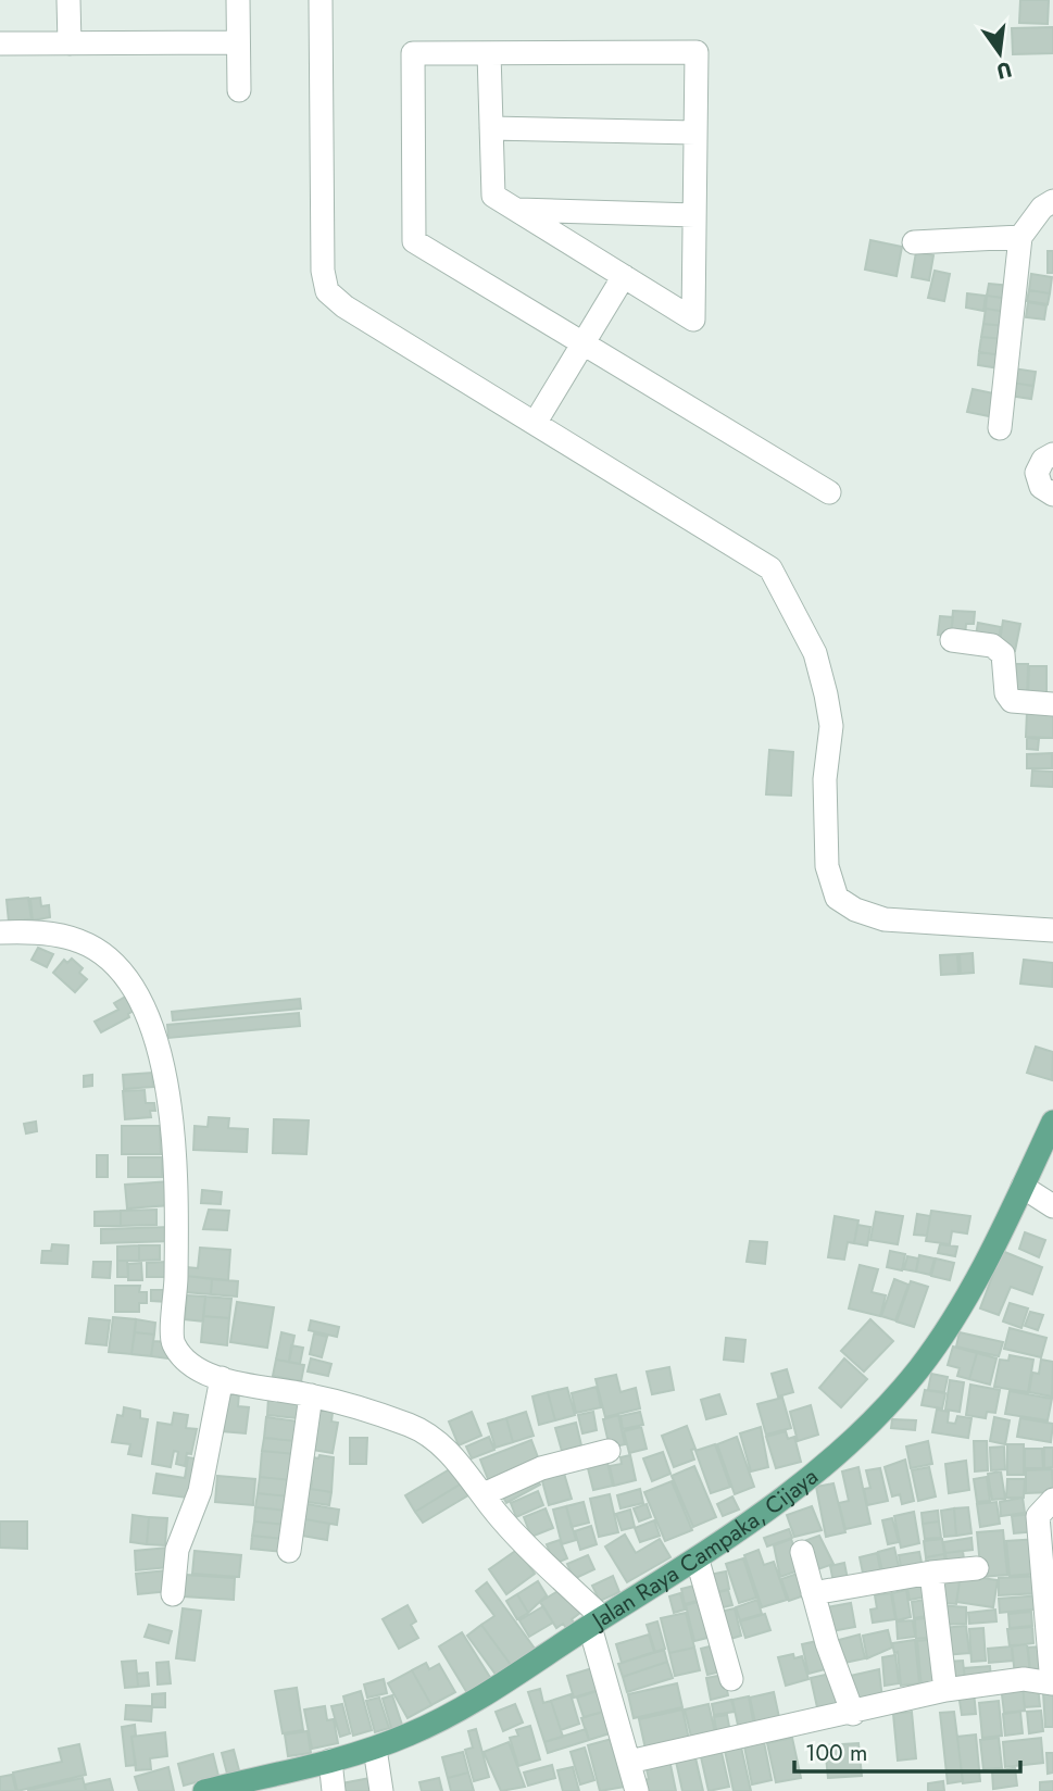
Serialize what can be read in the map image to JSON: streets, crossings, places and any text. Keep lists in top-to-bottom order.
{
  "streets": {
    "main road": ["Jalan Raya Campaka, Cijaya"]
  },
  "scale_bar": "100 m",
  "north": "bottom"
}
